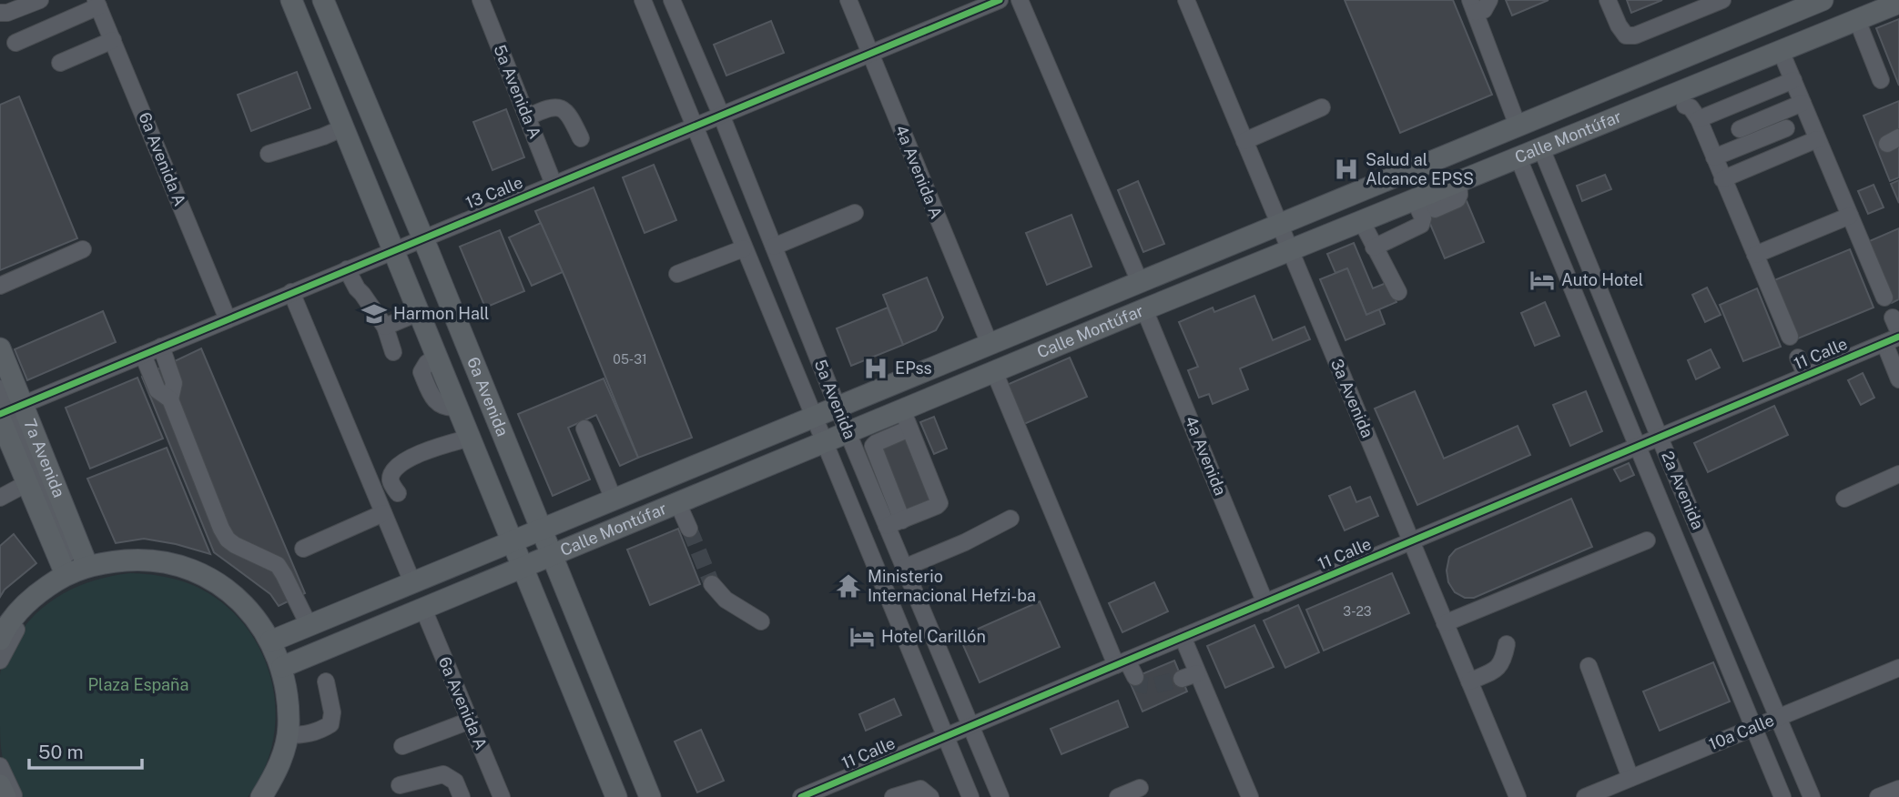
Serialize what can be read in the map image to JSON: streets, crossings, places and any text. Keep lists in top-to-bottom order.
{
  "streets": {
    "main road": ["Calle Montúfar", "6a Avenida", "7a Avenida"],
    "street": [
      "5a Avenida A",
      "6a Avenida A",
      "4a Avenida A",
      "13 Calle",
      "11 Calle",
      "3a Avenida",
      "5a Avenida",
      "4a Avenida",
      "2a Avenida",
      "10a Calle"
    ]
  },
  "crossings": [
    ["5a Avenida A", "13 Calle"],
    ["Calle Montúfar", "6a Avenida A"],
    ["Calle Montúfar", "4a Avenida A"],
    ["Calle Montúfar", "6a Avenida"],
    ["Calle Montúfar", "3a Avenida"],
    ["Calle Montúfar", "5a Avenida"],
    ["Calle Montúfar", "4a Avenida"],
    ["Calle Montúfar", "2a Avenida"],
    ["6a Avenida A", "13 Calle"],
    ["4a Avenida A", "13 Calle"],
    ["13 Calle", "6a Avenida"],
    ["13 Calle", "5a Avenida"],
    ["13 Calle", "7a Avenida"],
    ["11 Calle", "3a Avenida"],
    ["11 Calle", "5a Avenida"],
    ["11 Calle", "4a Avenida"],
    ["11 Calle", "2a Avenida"],
    ["2a Avenida", "10a Calle"]
  ],
  "parks": ["Plaza España"],
  "places": {
    "hospital": ["Salud al Alcance EPSS", "EPss"],
    "hotel": ["Auto Hotel", "Hotel Carillón"],
    "school or university": ["Harmon Hall"],
    "temple": ["Ministerio Internacional Hefzi-ba"]
  },
  "house_numbers": ["05-31", "3-23"],
  "scale_bar": "50 m"
}
